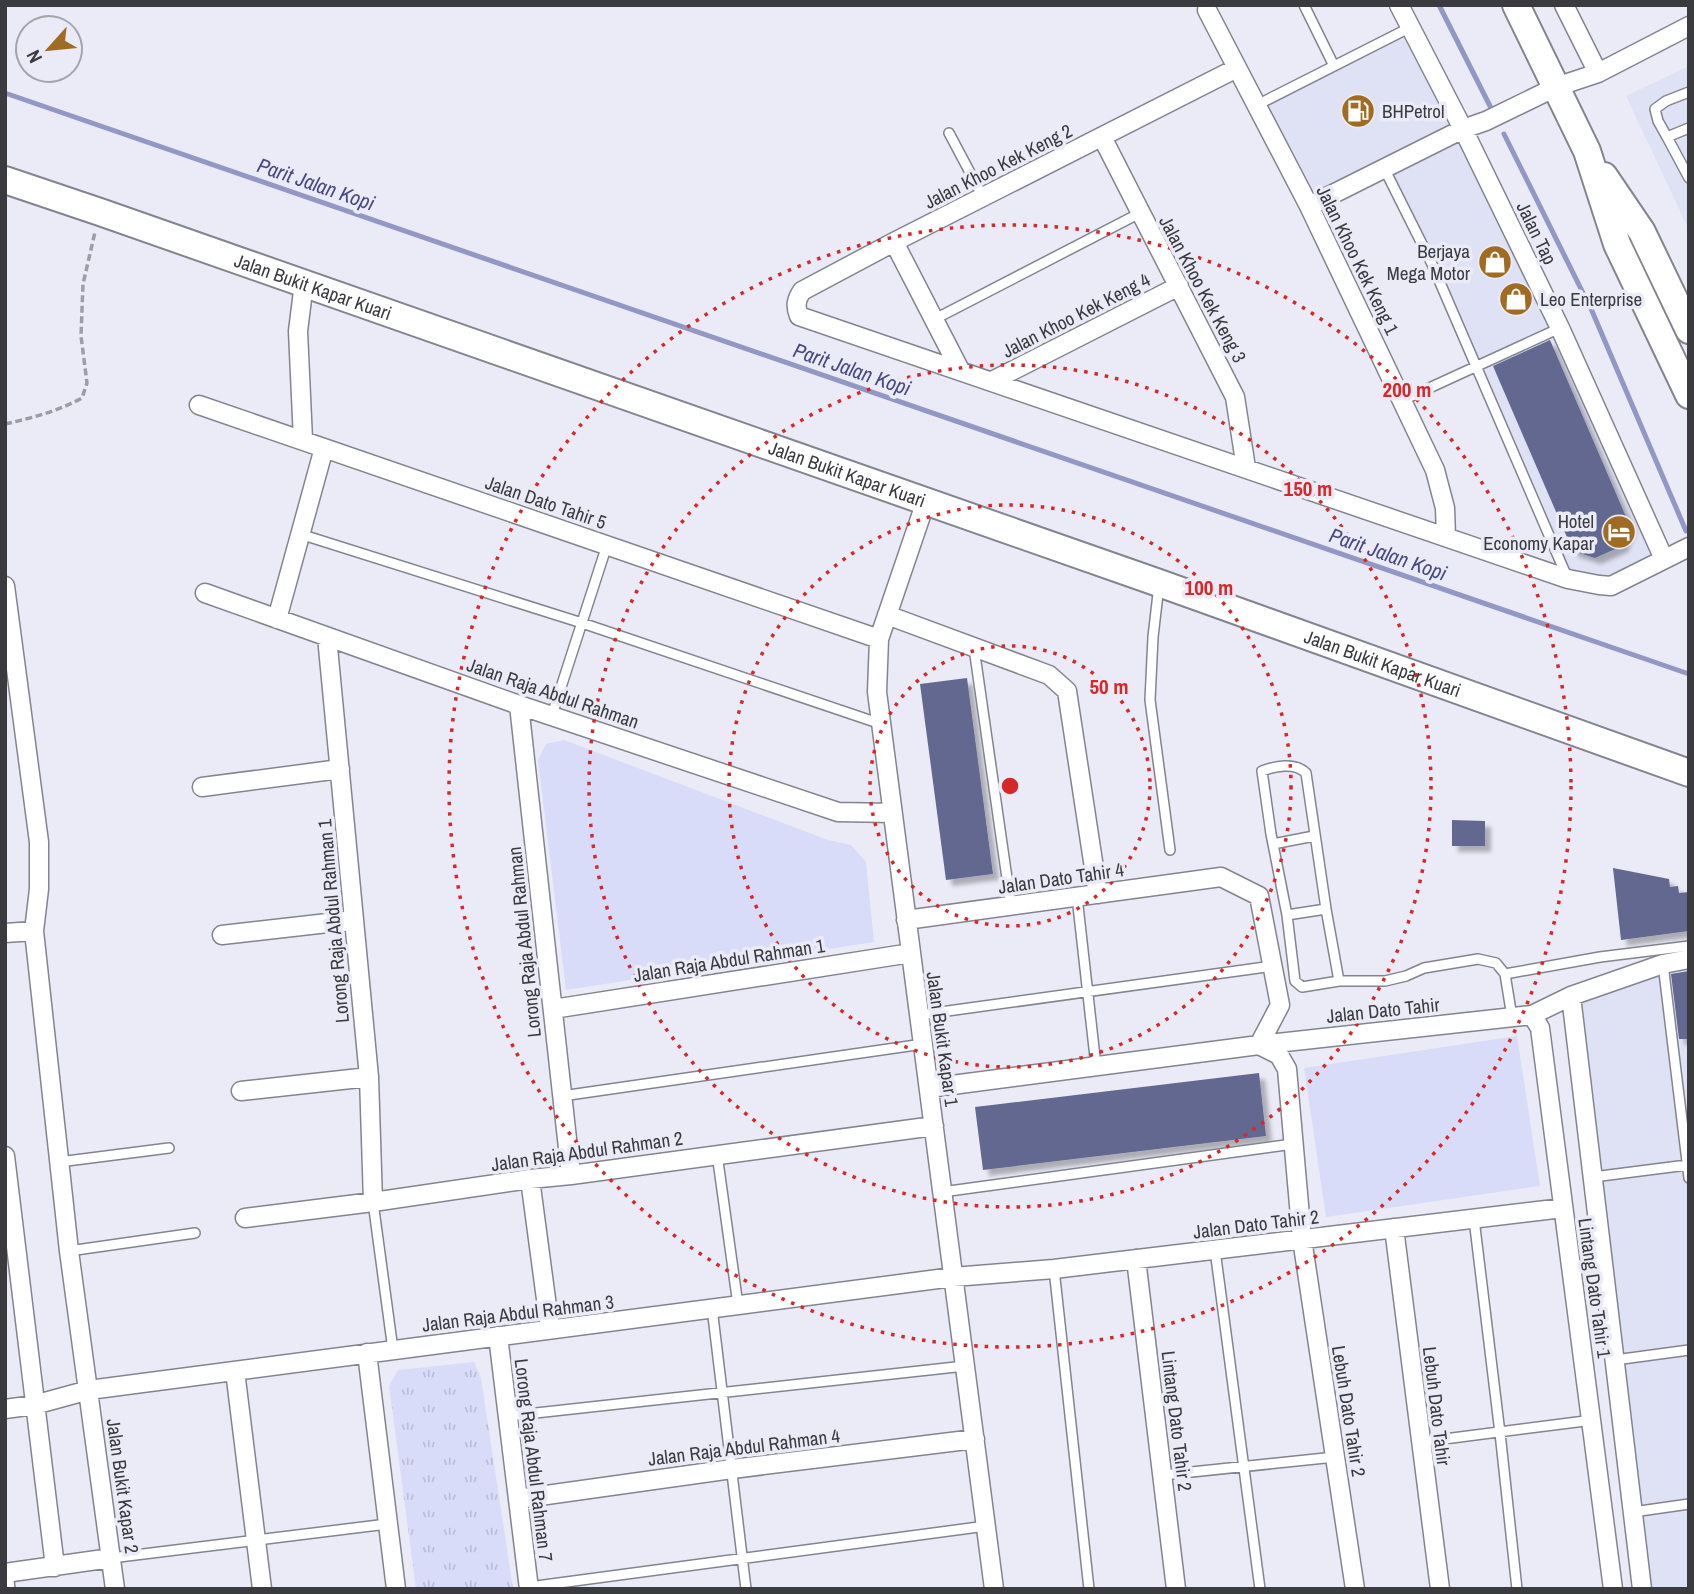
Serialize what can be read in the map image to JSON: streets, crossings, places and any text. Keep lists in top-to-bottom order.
{
  "streets": {
    "street": [
      "Jalan Khoo Kek Keng 2",
      "Jalan Tap",
      "Jalan Khoo Kek Keng 1",
      "Jalan Bukit Kapar Kuari",
      "Jalan Khoo Kek Keng 3",
      "Jalan Khoo Kek Keng 4",
      "Jalan Dato Tahir 5",
      "Jalan Raja Abdul Rahman",
      "Jalan Dato Tahir 4",
      "Lorong Raja Abdul Rahman 1",
      "Lorong Raja Abdul Rahman",
      "Jalan Raja Abdul Rahman 1",
      "Jalan Dato Tahir",
      "Jalan Bukit Kapar 1",
      "Jalan Raja Abdul Rahman 2",
      "Jalan Dato Tahir 2",
      "Lintang Dato Tahir 1",
      "Jalan Raja Abdul Rahman 3",
      "Lebuh Dato Tahir",
      "Lebuh Dato Tahir 2",
      "Lintang Dato Tahir 2",
      "Jalan Raja Abdul Rahman 4",
      "Lorong Raja Abdul Rahman 7",
      "Jalan Bukit Kapar 2"
    ]
  },
  "crossings": [
    ["Jalan Khoo Kek Keng 2", "Jalan Khoo Kek Keng 1"],
    ["Jalan Khoo Kek Keng 2", "Jalan Khoo Kek Keng 3"],
    ["Jalan Bukit Kapar Kuari", "Jalan Bukit Kapar 1"],
    ["Jalan Khoo Kek Keng 3", "Jalan Khoo Kek Keng 4"],
    ["Jalan Dato Tahir 5", "Jalan Bukit Kapar 1"],
    ["Jalan Raja Abdul Rahman", "Lorong Raja Abdul Rahman 1"],
    ["Jalan Raja Abdul Rahman", "Lorong Raja Abdul Rahman"],
    ["Jalan Raja Abdul Rahman", "Jalan Bukit Kapar 1"],
    ["Jalan Dato Tahir 4", "Jalan Bukit Kapar 1"],
    ["Lorong Raja Abdul Rahman 1", "Jalan Raja Abdul Rahman 2"],
    ["Lorong Raja Abdul Rahman", "Jalan Raja Abdul Rahman 1"],
    ["Lorong Raja Abdul Rahman", "Jalan Raja Abdul Rahman 2"],
    ["Jalan Raja Abdul Rahman 1", "Jalan Bukit Kapar 1"],
    ["Jalan Dato Tahir", "Jalan Bukit Kapar 1"],
    ["Jalan Dato Tahir", "Lebuh Dato Tahir 2"],
    ["Jalan Bukit Kapar 1", "Jalan Raja Abdul Rahman 2"],
    ["Jalan Bukit Kapar 1", "Jalan Dato Tahir 2"],
    ["Jalan Bukit Kapar 1", "Jalan Raja Abdul Rahman 3"],
    ["Jalan Bukit Kapar 1", "Jalan Raja Abdul Rahman 4"],
    ["Jalan Dato Tahir 2", "Lintang Dato Tahir 1"],
    ["Jalan Dato Tahir 2", "Jalan Raja Abdul Rahman 3"],
    ["Jalan Dato Tahir 2", "Lebuh Dato Tahir"],
    ["Jalan Dato Tahir 2", "Lebuh Dato Tahir 2"],
    ["Jalan Dato Tahir 2", "Lintang Dato Tahir 2"],
    ["Jalan Raja Abdul Rahman 3", "Lorong Raja Abdul Rahman 7"],
    ["Jalan Raja Abdul Rahman 3", "Jalan Bukit Kapar 2"],
    ["Jalan Raja Abdul Rahman 4", "Lorong Raja Abdul Rahman 7"]
  ],
  "water": ["Parit Jalan Kopi"],
  "places": {
    "fuel station": ["BHPetrol"],
    "shop": ["Berjaya Mega Motor", "Leo Enterprise"],
    "hotel": ["Hotel Economy Kapar"]
  },
  "north": "bottom left",
  "rings": [
    "200 m",
    "150 m",
    "100 m",
    "50 m"
  ]
}
